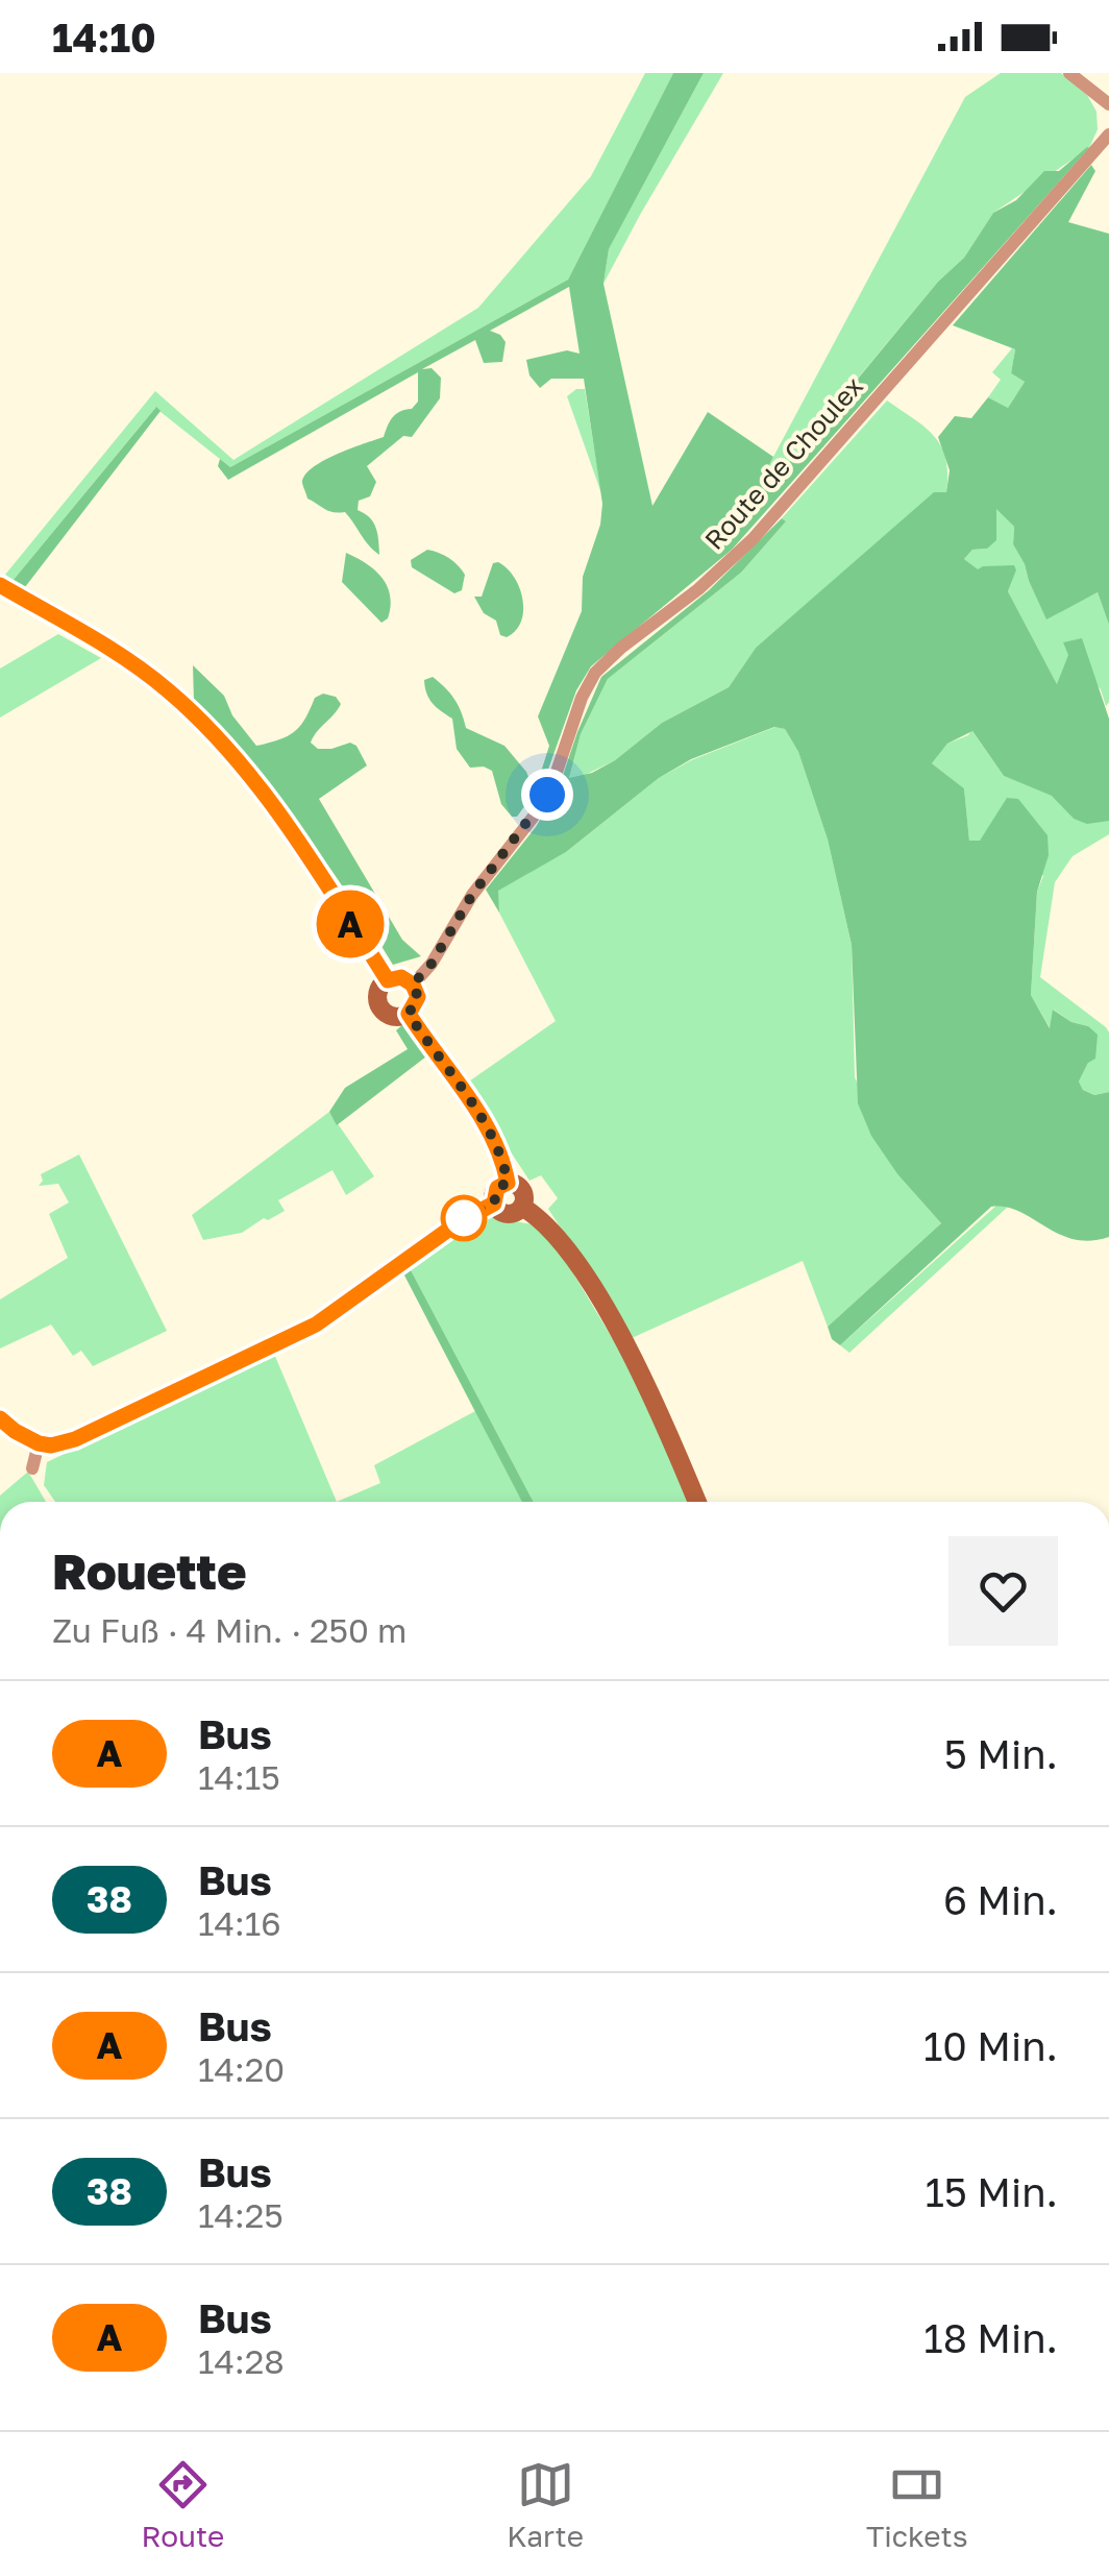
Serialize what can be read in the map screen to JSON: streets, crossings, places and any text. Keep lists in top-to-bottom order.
{
  "streets": {
    "street": ["Route de Choulex"]
  },
  "lines": ["bus line A"],
  "page": {
    "status": "14:10",
    "on_map": "A",
    "heading": ["Rouette", "Zu Fuß · 4 Min. · 250 m"],
    "list": [
      {
        "mark": "A",
        "name": "Bus",
        "note": "14:15",
        "value": "5 Min."
      },
      {
        "mark": "38",
        "name": "Bus",
        "note": "14:16",
        "value": "6 Min."
      },
      {
        "mark": "A",
        "name": "Bus",
        "note": "14:20",
        "value": "10 Min."
      },
      {
        "mark": "38",
        "name": "Bus",
        "note": "14:25",
        "value": "15 Min."
      },
      {
        "mark": "A",
        "name": "Bus",
        "note": "14:28",
        "value": "18 Min."
      }
    ],
    "tabs": ["Route", "Karte", "Tickets"]
  }
}
